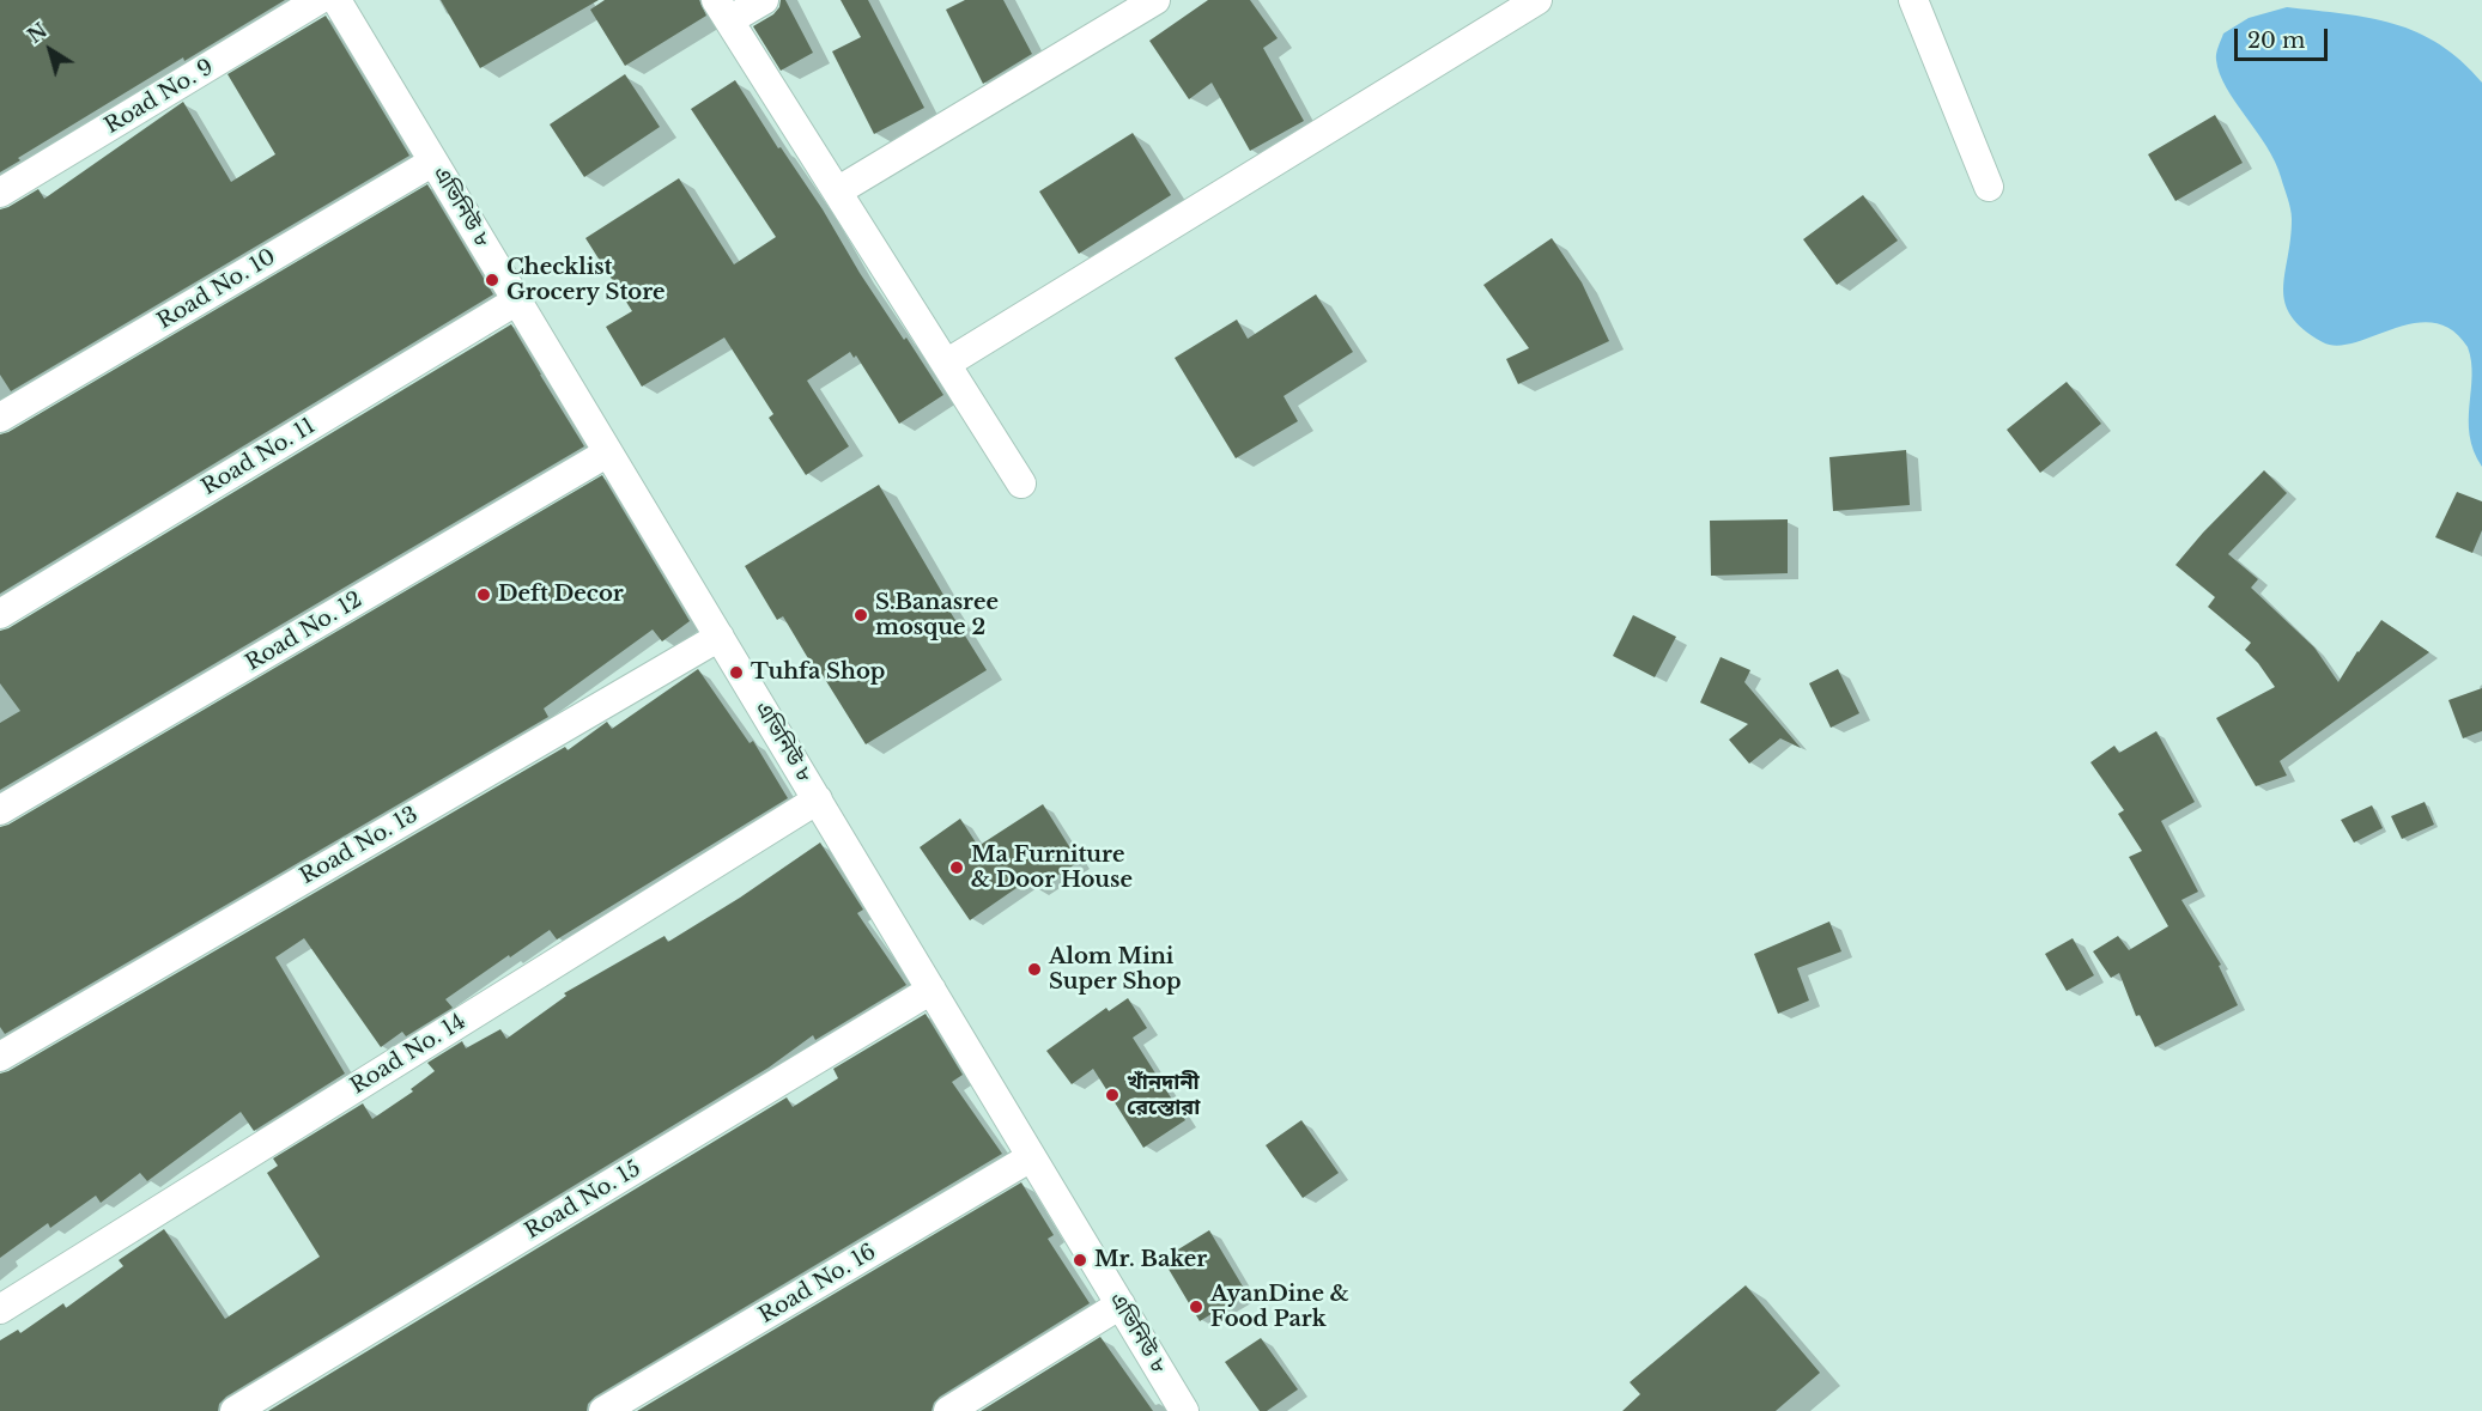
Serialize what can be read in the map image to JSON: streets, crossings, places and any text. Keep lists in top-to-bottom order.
{
  "streets": {
    "street": [
      "Road No. 9",
      "এভিনিউ ৮",
      "Road No. 10",
      "Road No. 11",
      "Road No. 12",
      "Road No. 13",
      "Road No. 14",
      "Road No. 15",
      "Road No. 16"
    ]
  },
  "crossings": [
    ["এভিনিউ ৮", "Road No. 10"],
    ["এভিনিউ ৮", "Road No. 11"],
    ["এভিনিউ ৮", "Road No. 12"],
    ["এভিনিউ ৮", "Road No. 13"],
    ["এভিনিউ ৮", "Road No. 14"],
    ["এভিনিউ ৮", "Road No. 15"],
    ["এভিনিউ ৮", "Road No. 16"]
  ],
  "places": [
    "Checklist Grocery Store",
    "Deft Decor",
    "S.Banasree mosque 2",
    "Tuhfa Shop",
    "Ma Furniture & Door House",
    "Alom Mini Super Shop",
    "খাঁনদানী রেস্তোরা",
    "Mr. Baker",
    "AyanDine & Food Park"
  ],
  "scale_bar": "20 m",
  "north": "top left"
}
